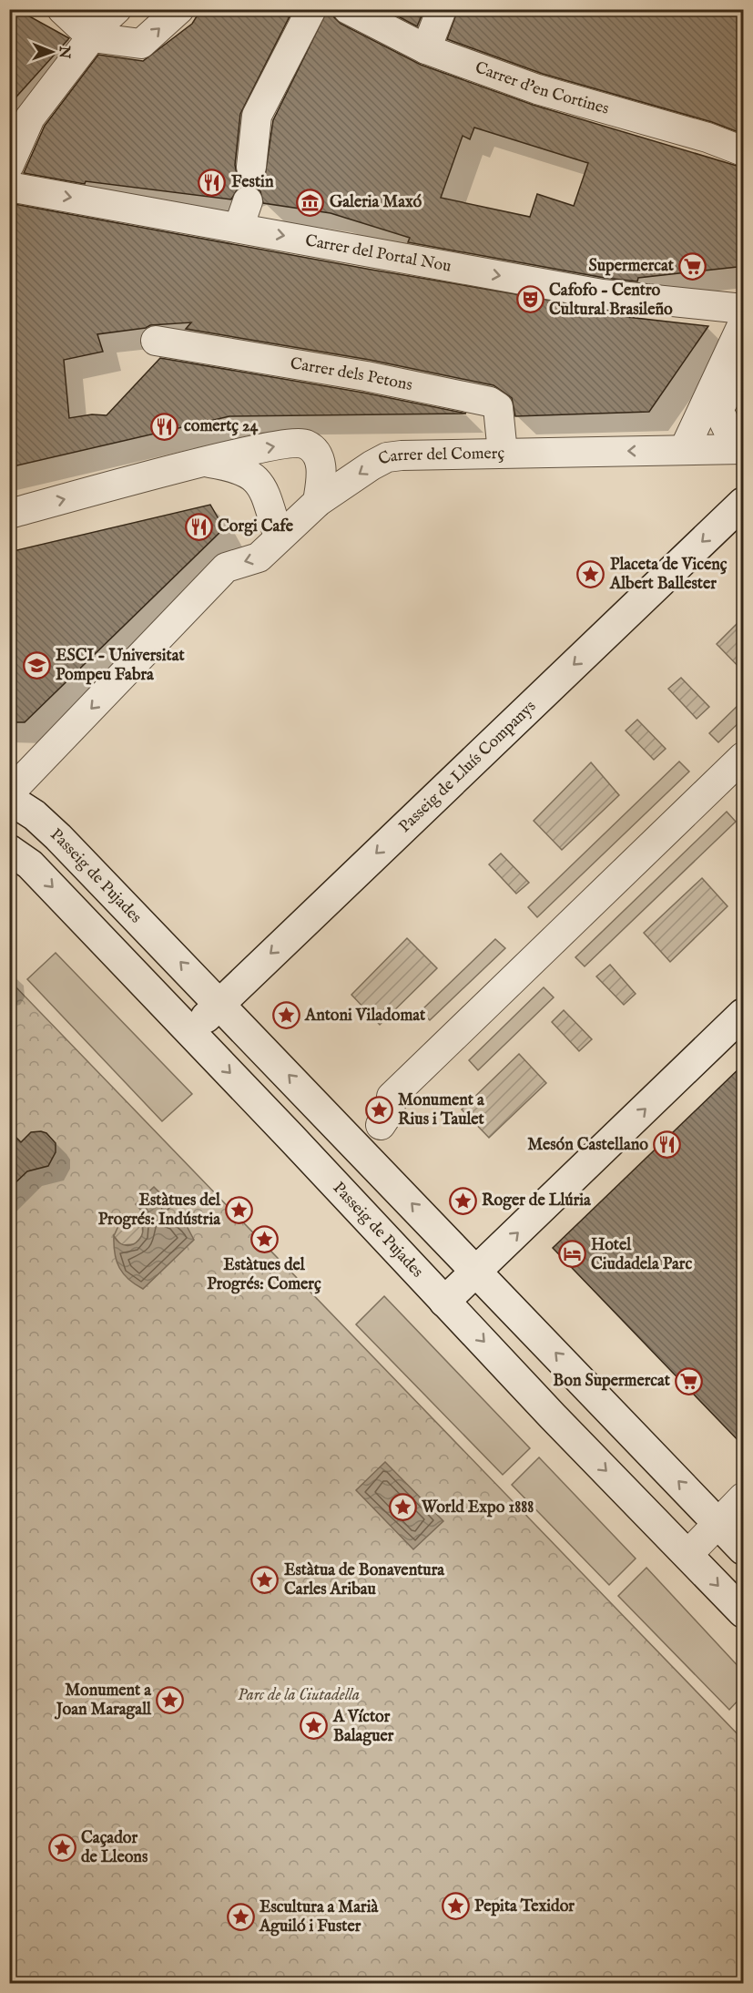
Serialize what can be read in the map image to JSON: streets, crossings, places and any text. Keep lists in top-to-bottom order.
{
  "streets": {
    "street": [
      "Carrer d'en Cortines",
      "Carrer del Portal Nou",
      "Carrer dels Petons",
      "Carrer del Comerç",
      "Passeig de Lluís Companys",
      "Passeig de Pujades"
    ]
  },
  "crossings": [
    ["Carrer dels Petons", "Carrer del Comerç"],
    ["Passeig de Lluís Companys", "Passeig de Pujades"]
  ],
  "one_way": ["Carrer del Portal Nou", "Carrer del Comerç"],
  "parks": ["Parc de la Ciutadella"],
  "places": {
    "restaurant": [
      "Festin",
      "comertç 24",
      "Corgi Cafe",
      "Mesón Castellano"
    ],
    "museum": ["Galeria Maxó"],
    "supermarket": ["Supermercat", "Bon Supermercat"],
    "theatre": ["Cafofo - Centro Cultural Brasileño"],
    "place": [
      "Placeta de Vicenç Albert Ballester",
      "Antoni Viladomat",
      "Monument a Rius i Taulet",
      "Roger de Llúria",
      "Estàtues del Progrés: Indústria",
      "Estàtues del Progrés: Comerç",
      "World Expo 1888",
      "Estàtua de Bonaventura Carles Aribau",
      "Monument a Joan Maragall",
      "A Víctor Balaguer",
      "Caçador de Lleons",
      "Pepita Texidor",
      "Escultura a Marià Aguiló i Fuster"
    ],
    "school or university": ["ESCI - Universitat Pompeu Fabra"],
    "hotel": ["Hotel Ciudadela Parc"]
  },
  "north": "right"
}
